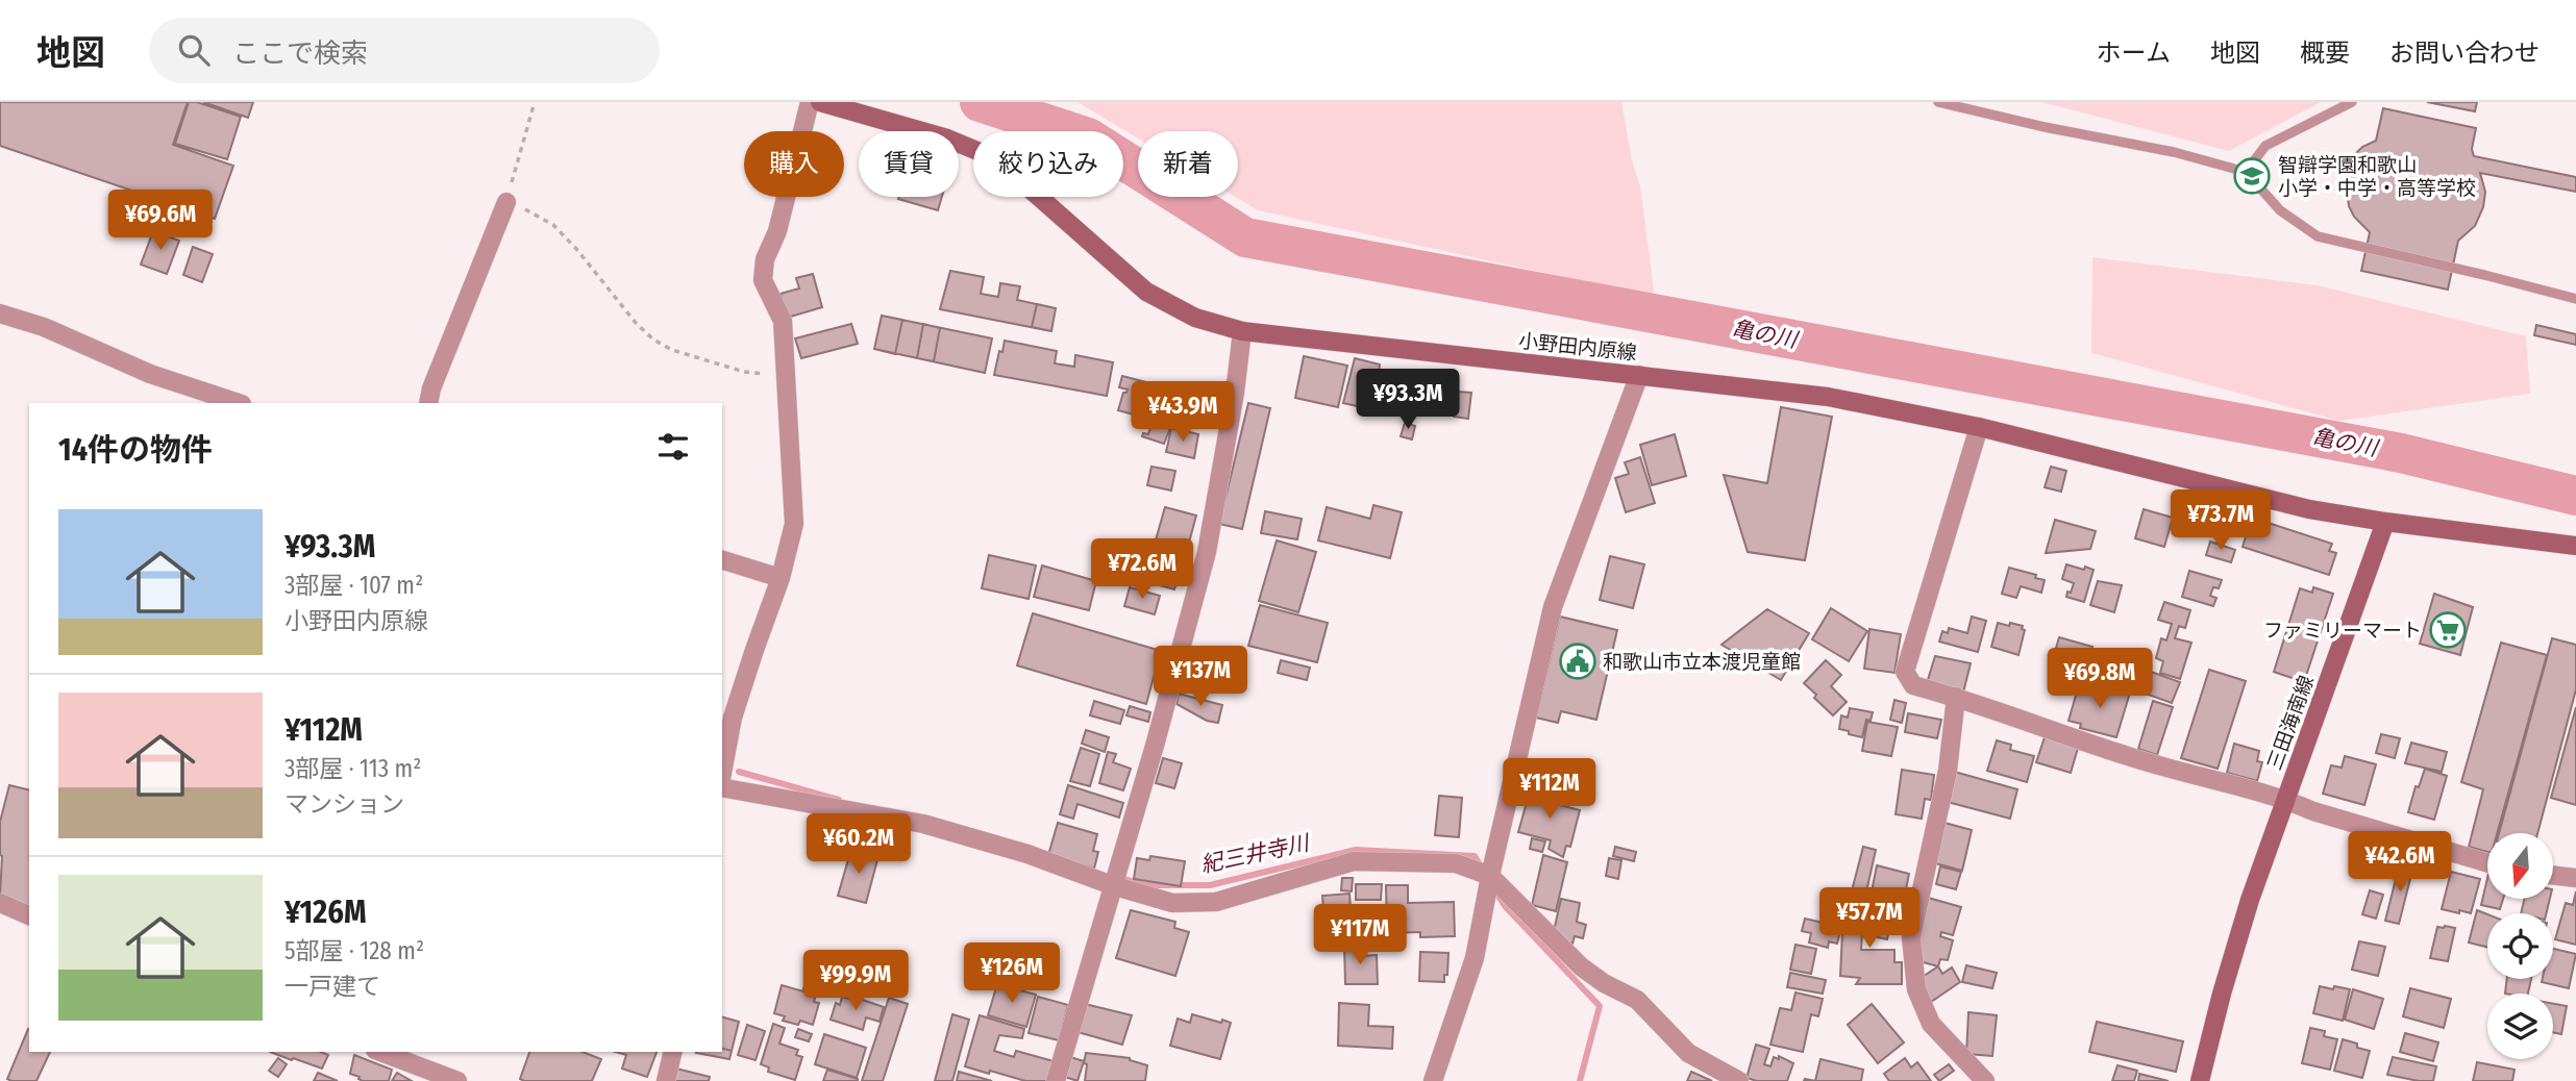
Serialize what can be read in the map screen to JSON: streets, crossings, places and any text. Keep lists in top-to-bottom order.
{
  "streets": {
    "main road": ["小野田内原線", "三田海南線"]
  },
  "crossings": [
    ["小野田内原線", "三田海南線"]
  ],
  "water": ["亀の川", "紀三井寺川"],
  "places": {
    "school or university": ["智辯学園和歌山 小学・中学・高等学校"],
    "supermarket": ["ファミリーマート"],
    "public building": ["和歌山市立本渡児童館"]
  },
  "north": "bottom",
  "page": {
    "header": "地図",
    "search": "ここで検索",
    "nav": [
      "ホーム",
      "地図",
      "概要",
      "お問い合わせ"
    ],
    "chip": [
      "購入",
      "賃貸",
      "絞り込み",
      "新着"
    ],
    "price": [
      "¥69.6M",
      "¥93.3M",
      "¥43.9M",
      "¥73.7M",
      "¥72.6M",
      "¥137M",
      "¥69.8M",
      "¥112M",
      "¥60.2M",
      "¥42.6M",
      "¥57.7M",
      "¥117M",
      "¥126M",
      "¥99.9M"
    ],
    "heading": "14件の物件",
    "list": [
      {
        "name": "¥93.3M",
        "note": "3部屋 · 107 m² · 小野田内原線"
      },
      {
        "name": "¥112M",
        "note": "3部屋 · 113 m² · マンション"
      },
      {
        "name": "¥126M",
        "note": "5部屋 · 128 m² · 一戸建て"
      }
    ]
  }
}
